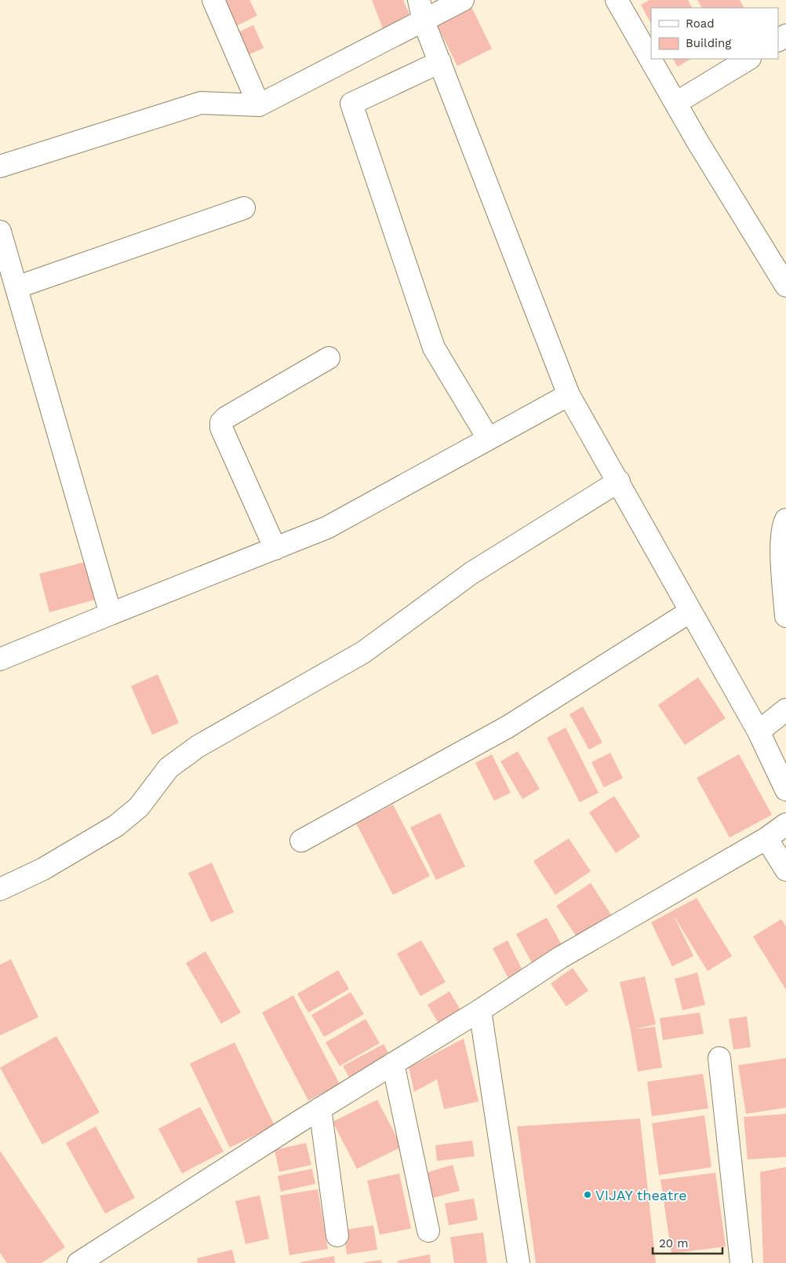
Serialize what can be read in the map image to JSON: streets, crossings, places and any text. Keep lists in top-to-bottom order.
{
  "places": ["VIJAY theatre"],
  "legend": ["Road", "Building"],
  "scale_bar": "20 m"
}
